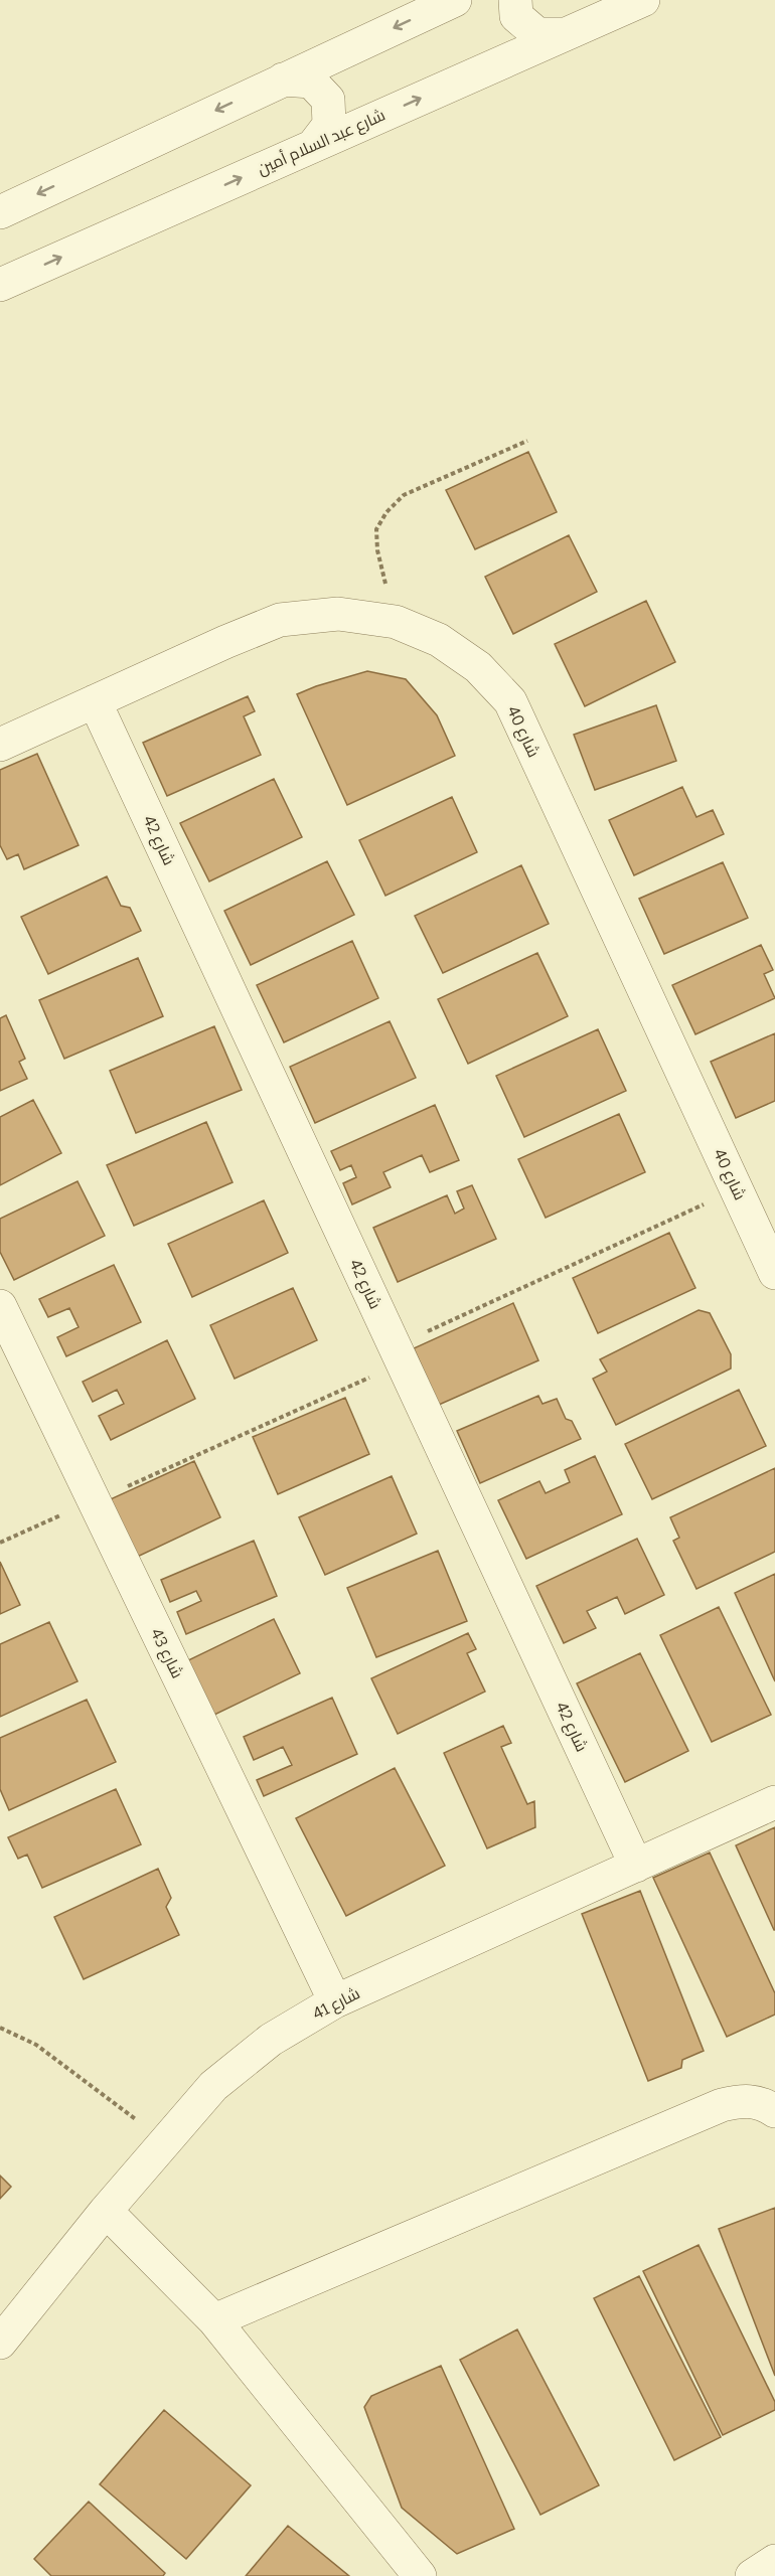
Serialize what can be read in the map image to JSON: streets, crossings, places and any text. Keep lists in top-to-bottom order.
{
  "streets": {
    "street": [
      "شارع عبد السلام أمين",
      "شارع 40",
      "شارع 42",
      "شارع 43",
      "شارع 41"
    ]
  },
  "crossings": [
    ["شارع 40", "شارع 42"],
    ["شارع 42", "شارع 41"],
    ["شارع 43", "شارع 41"]
  ]
}
